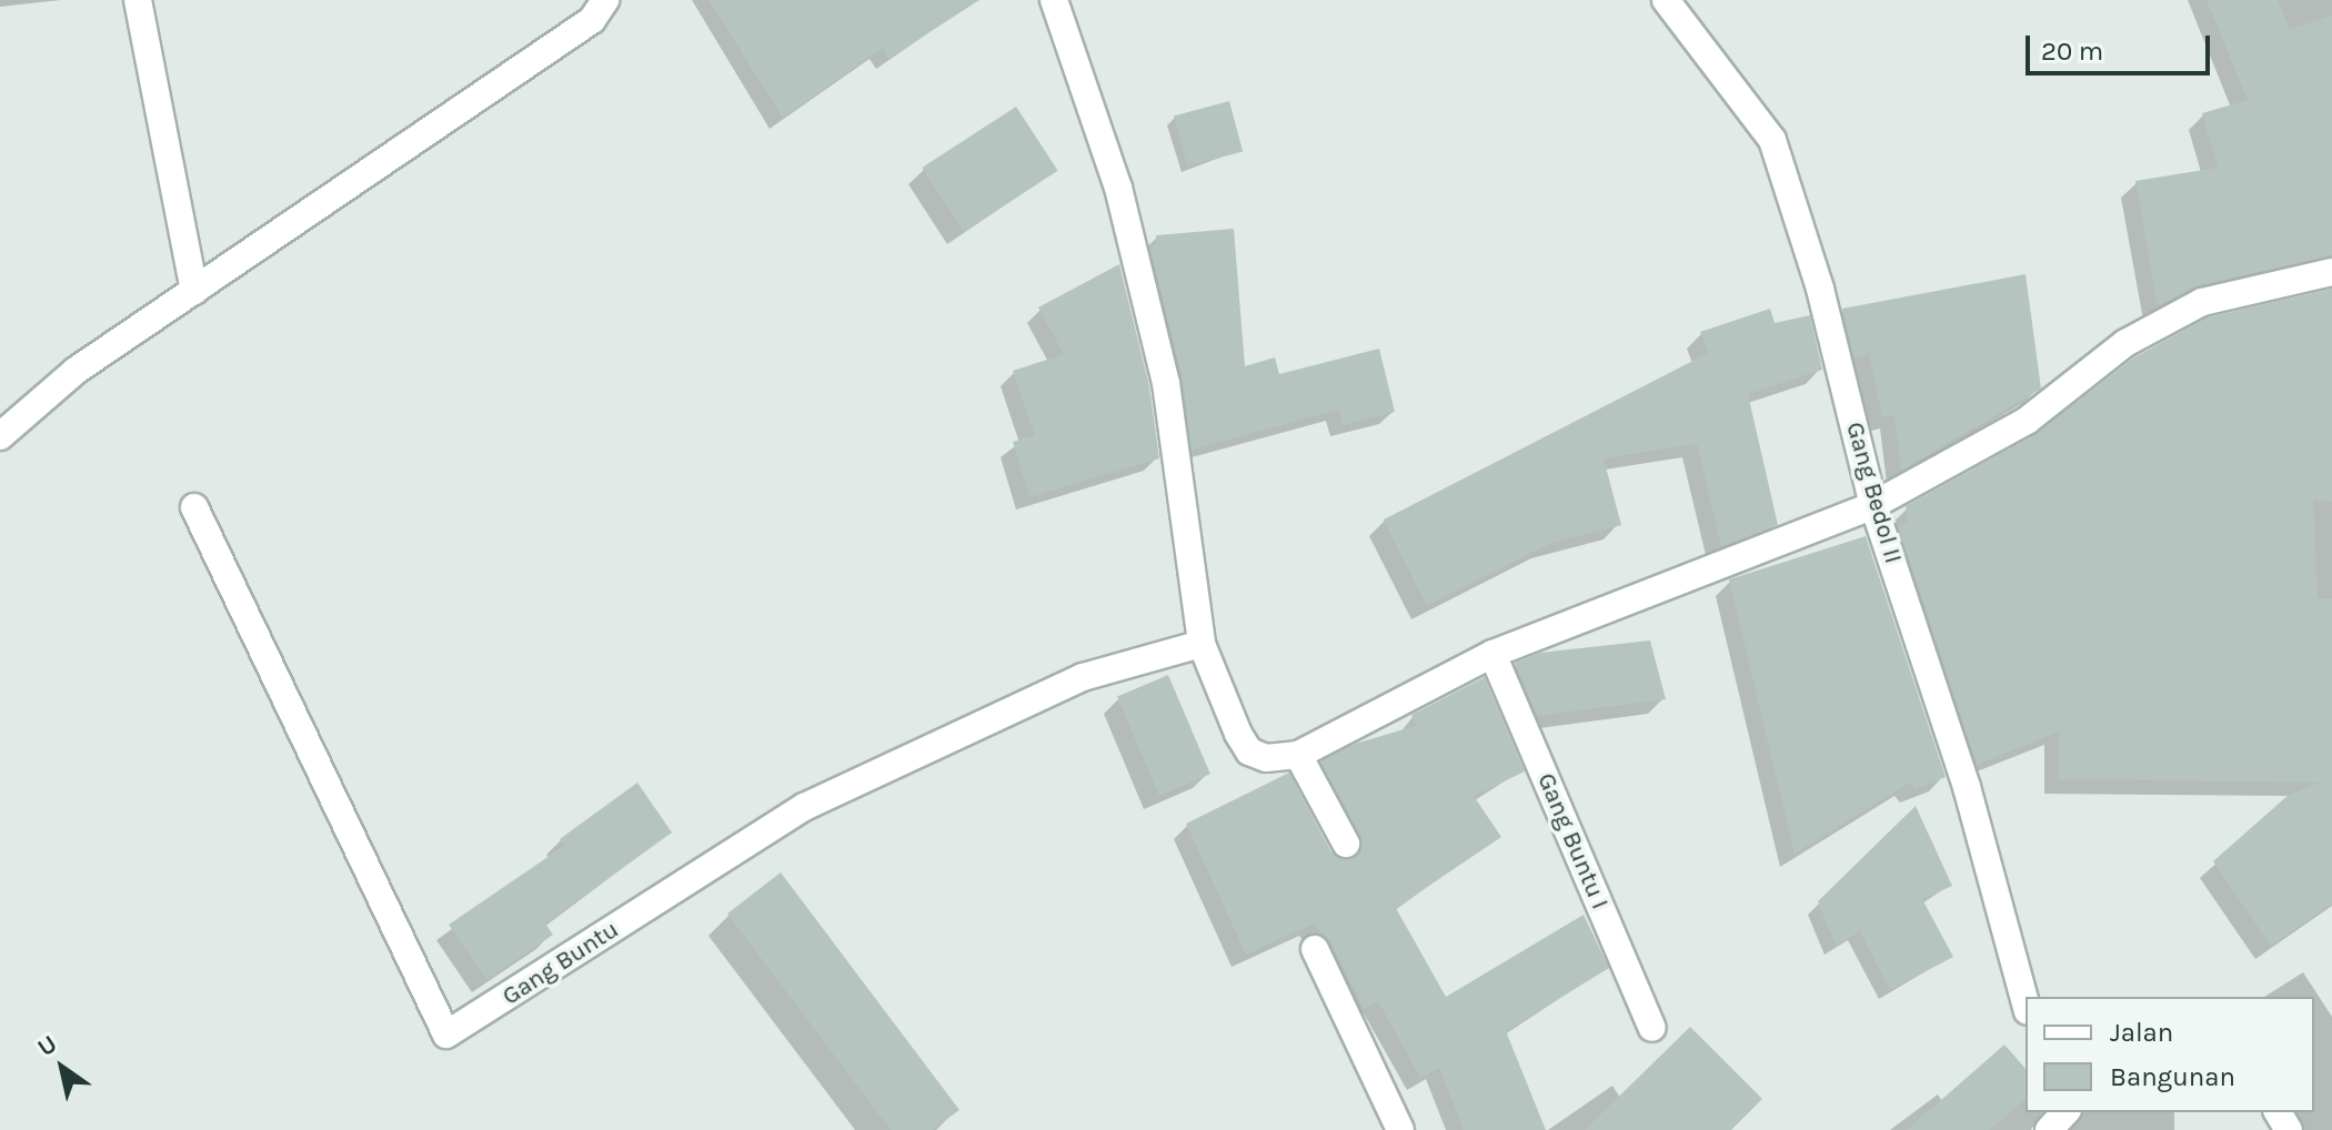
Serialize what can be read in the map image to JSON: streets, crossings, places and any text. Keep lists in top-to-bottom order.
{
  "streets": {
    "street": ["Gang Bedol II", "Gang Buntu I", "Gang Buntu"]
  },
  "legend": ["Jalan", "Bangunan"],
  "scale_bar": "20 m",
  "north": "top left"
}
